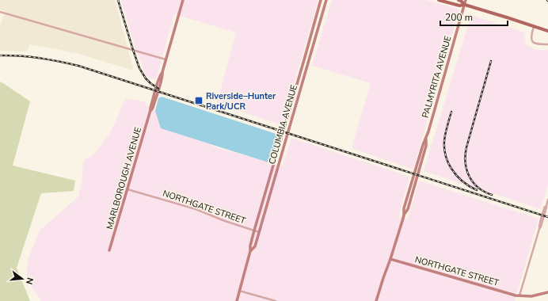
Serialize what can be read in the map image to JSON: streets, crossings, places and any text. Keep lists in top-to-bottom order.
{
  "streets": {
    "street": [
      "PALMYRITA AVENUE",
      "COLUMBIA AVENUE",
      "MARLBOROUGH AVENUE",
      "NORTHGATE STREET"
    ]
  },
  "crossings": [
    ["PALMYRITA AVENUE", "NORTHGATE STREET"],
    ["COLUMBIA AVENUE", "NORTHGATE STREET"],
    ["MARLBOROUGH AVENUE", "NORTHGATE STREET"]
  ],
  "places": {
    "transit": ["Riverside–Hunter Park/UCR"]
  },
  "scale_bar": "200 m",
  "north": "right"
}
